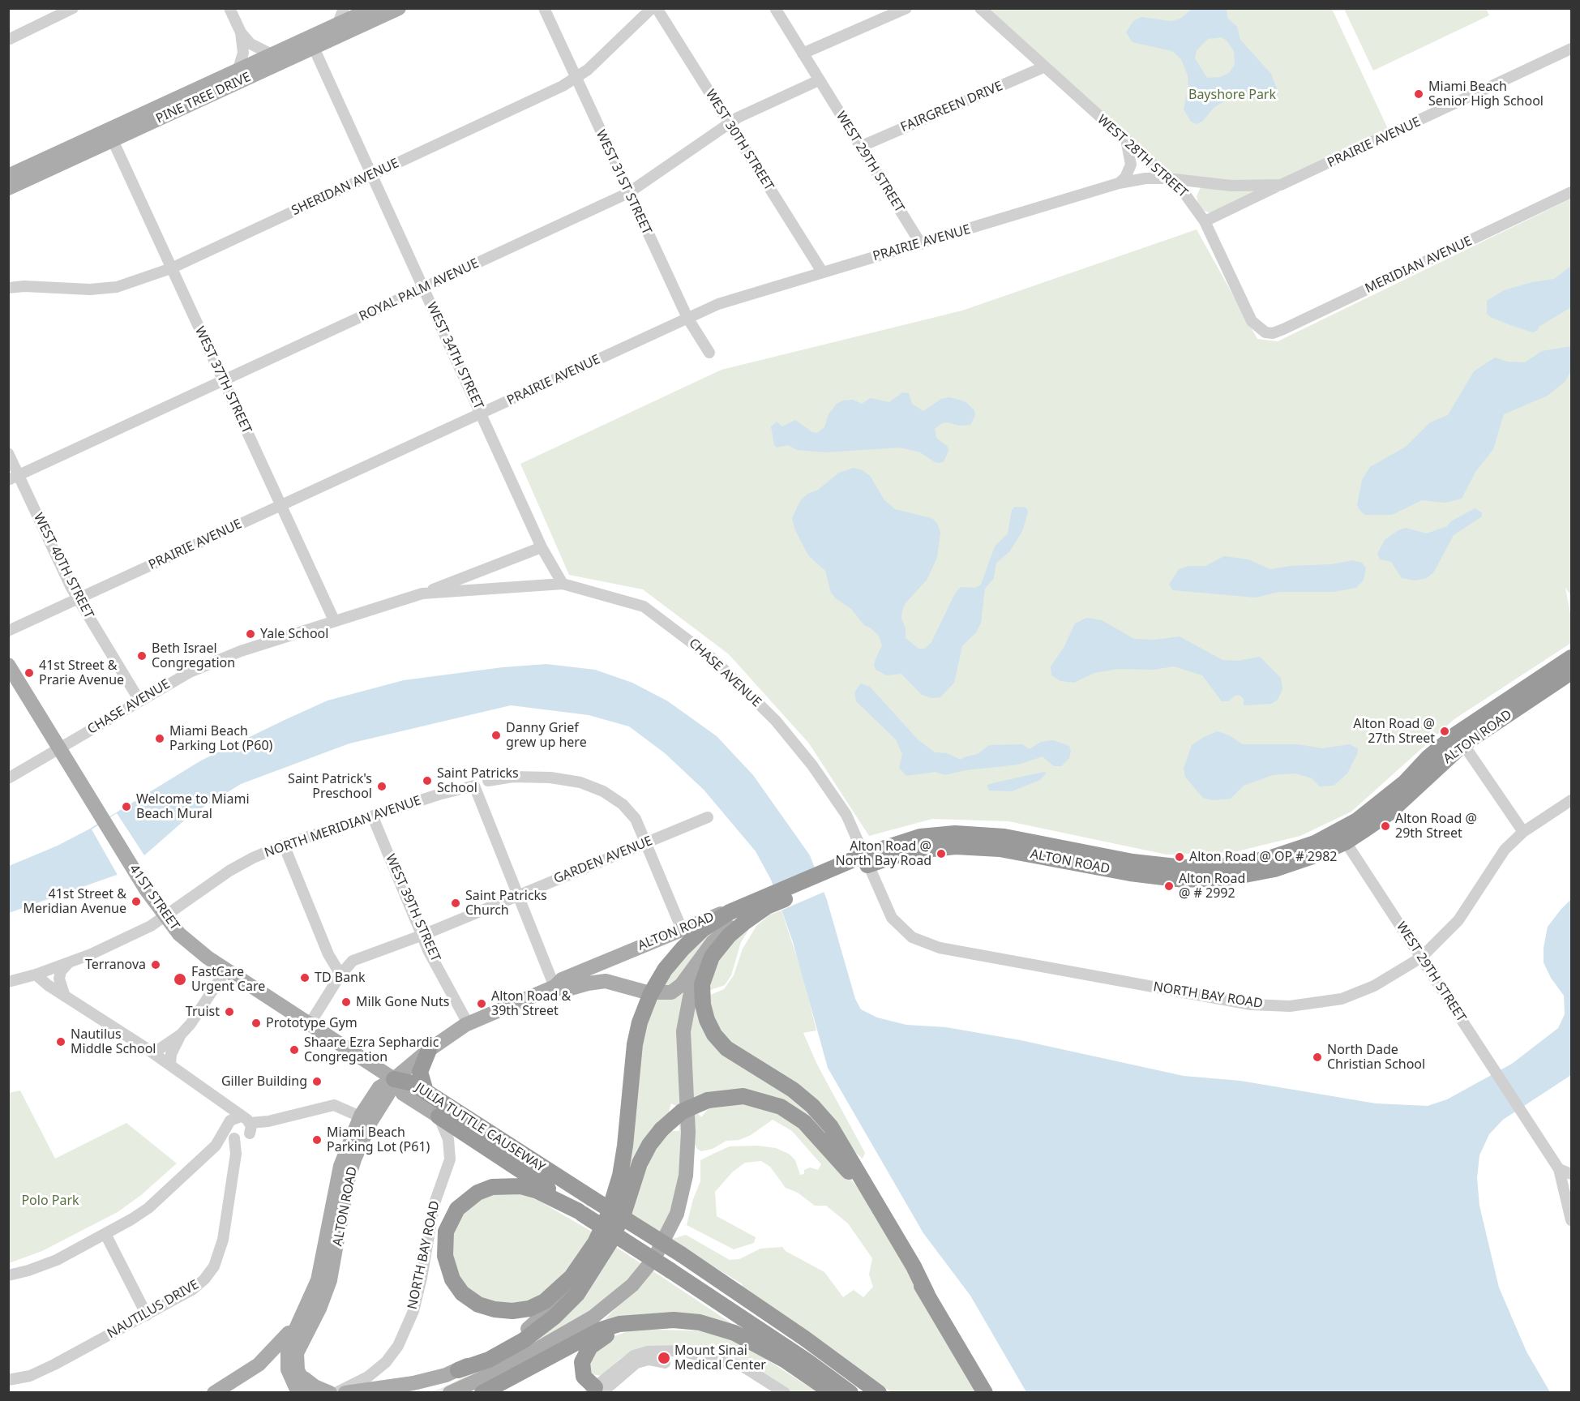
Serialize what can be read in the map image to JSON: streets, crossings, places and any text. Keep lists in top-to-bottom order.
{
  "streets": {
    "highway": ["ALTON ROAD", "JULIA TUTTLE CAUSEWAY"],
    "main road": ["PINE TREE DRIVE", "41ST STREET"],
    "street": [
      "FAIRGREEN DRIVE",
      "WEST 30TH STREET",
      "PRAIRIE AVENUE",
      "WEST 28TH STREET",
      "WEST 29TH STREET",
      "WEST 31ST STREET",
      "SHERIDAN AVENUE",
      "MERIDIAN AVENUE",
      "ROYAL PALM AVENUE",
      "WEST 34TH STREET",
      "WEST 37TH STREET",
      "WEST 40TH STREET",
      "CHASE AVENUE",
      "NORTH MERIDIAN AVENUE",
      "GARDEN AVENUE",
      "WEST 39TH STREET",
      "NORTH BAY ROAD",
      "NAUTILUS DRIVE"
    ]
  },
  "crossings": [
    ["PINE TREE DRIVE", "WEST 34TH STREET"],
    ["PINE TREE DRIVE", "WEST 37TH STREET"],
    ["FAIRGREEN DRIVE", "WEST 28TH STREET"],
    ["FAIRGREEN DRIVE", "WEST 29TH STREET"],
    ["WEST 30TH STREET", "PRAIRIE AVENUE"],
    ["WEST 30TH STREET", "ROYAL PALM AVENUE"],
    ["PRAIRIE AVENUE", "WEST 28TH STREET"],
    ["PRAIRIE AVENUE", "WEST 29TH STREET"],
    ["PRAIRIE AVENUE", "WEST 31ST STREET"],
    ["PRAIRIE AVENUE", "WEST 34TH STREET"],
    ["PRAIRIE AVENUE", "WEST 37TH STREET"],
    ["PRAIRIE AVENUE", "WEST 40TH STREET"],
    ["WEST 28TH STREET", "MERIDIAN AVENUE"],
    ["WEST 29TH STREET", "ROYAL PALM AVENUE"],
    ["WEST 29TH STREET", "ALTON ROAD"],
    ["WEST 29TH STREET", "NORTH BAY ROAD"],
    ["WEST 31ST STREET", "SHERIDAN AVENUE"],
    ["WEST 31ST STREET", "ROYAL PALM AVENUE"],
    ["SHERIDAN AVENUE", "WEST 34TH STREET"],
    ["SHERIDAN AVENUE", "WEST 37TH STREET"],
    ["ROYAL PALM AVENUE", "WEST 34TH STREET"],
    ["ROYAL PALM AVENUE", "WEST 37TH STREET"],
    ["ROYAL PALM AVENUE", "WEST 40TH STREET"],
    ["WEST 34TH STREET", "CHASE AVENUE"],
    ["WEST 37TH STREET", "CHASE AVENUE"],
    ["WEST 40TH STREET", "CHASE AVENUE"],
    ["CHASE AVENUE", "ALTON ROAD"],
    ["CHASE AVENUE", "41ST STREET"],
    ["CHASE AVENUE", "NORTH BAY ROAD"],
    ["ALTON ROAD", "41ST STREET"],
    ["ALTON ROAD", "WEST 39TH STREET"],
    ["ALTON ROAD", "NORTH BAY ROAD"],
    ["ALTON ROAD", "JULIA TUTTLE CAUSEWAY"],
    ["NORTH MERIDIAN AVENUE", "GARDEN AVENUE"],
    ["NORTH MERIDIAN AVENUE", "41ST STREET"],
    ["NORTH MERIDIAN AVENUE", "WEST 39TH STREET"],
    ["GARDEN AVENUE", "WEST 39TH STREET"],
    ["41ST STREET", "JULIA TUTTLE CAUSEWAY"],
    ["NORTH BAY ROAD", "JULIA TUTTLE CAUSEWAY"]
  ],
  "parks": ["Bayshore Park", "Polo Park"],
  "places": [
    "Miami Beach Senior High School",
    "Yale School",
    "Beth Israel Congregation",
    "41st Street & Prarie Avenue",
    "Alton Road @ 27th Street",
    "Danny Grief grew up here",
    "Miami Beach Parking Lot (P60)",
    "Saint Patricks School",
    "Saint Patrick's Preschool",
    "Welcome to Miami Beach Mural",
    "Alton Road @ 29th Street",
    "Alton Road @ North Bay Road",
    "Alton Road @ OP # 2982",
    "Alton Road @ # 2992",
    "41st Street & Meridian Avenue",
    "Saint Patricks Church",
    "Terranova",
    "TD Bank",
    "FastCare Urgent Care",
    "Milk Gone Nuts",
    "Alton Road & 39th Street",
    "Truist",
    "Prototype Gym",
    "Nautilus Middle School",
    "Shaare Ezra Sephardic Congregation",
    "North Dade Christian School",
    "Giller Building",
    "Miami Beach Parking Lot (P61)",
    "Mount Sinai Medical Center"
  ]
}
